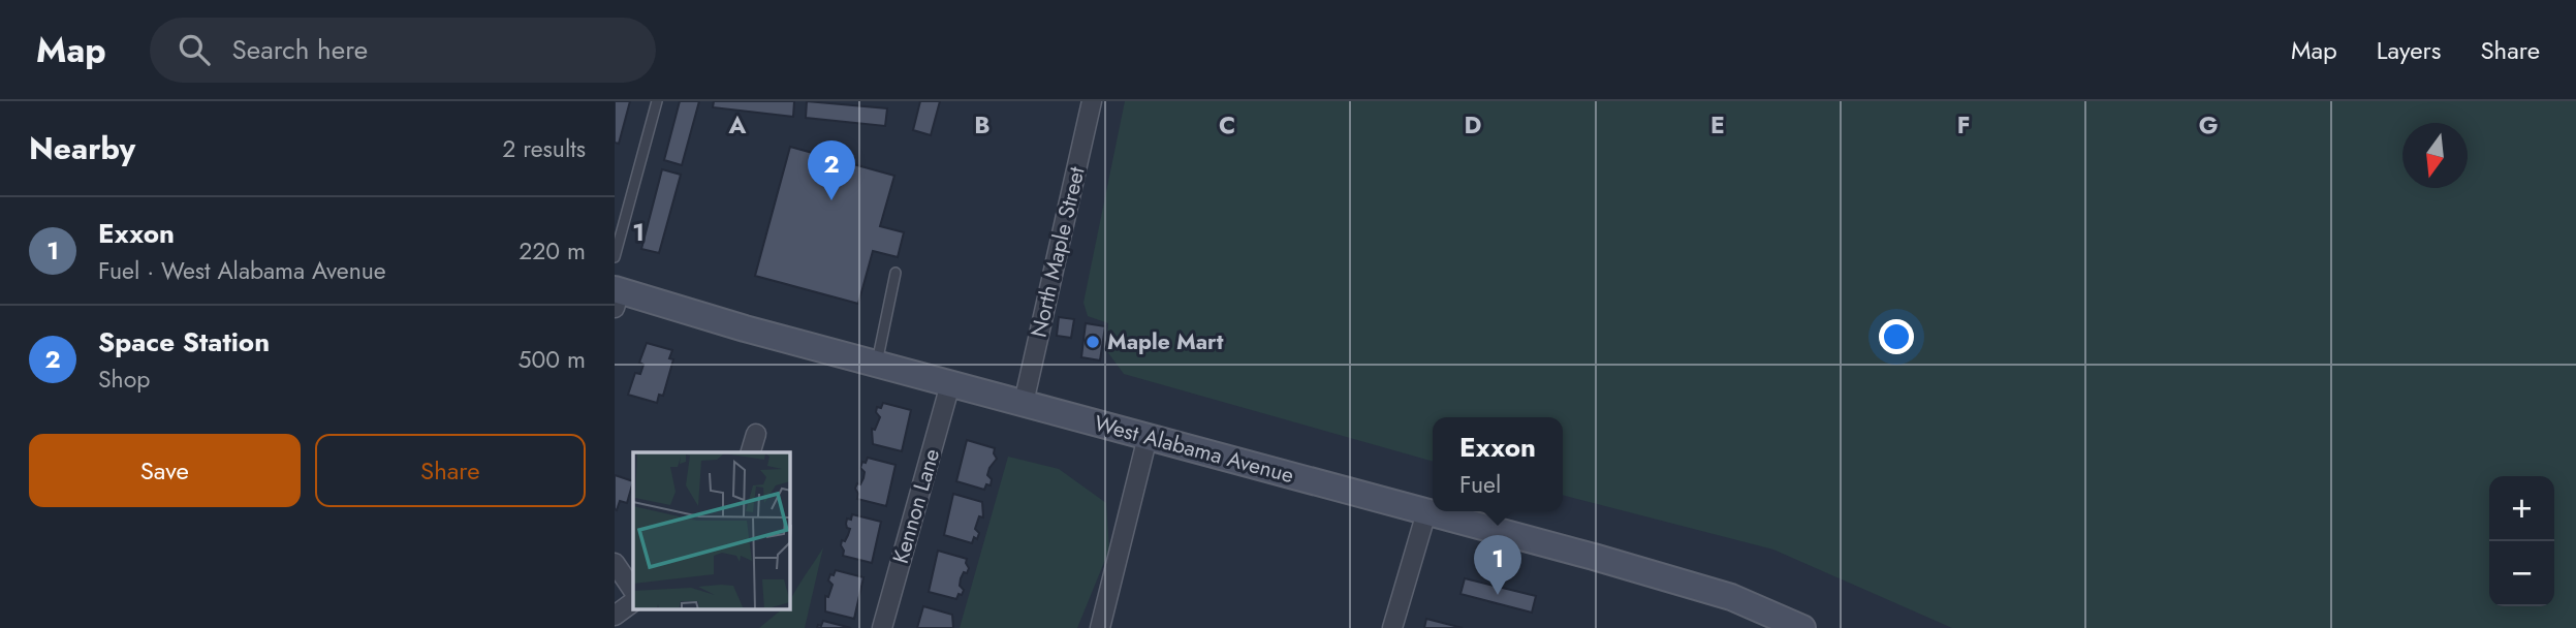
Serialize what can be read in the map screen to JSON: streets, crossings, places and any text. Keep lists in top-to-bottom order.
{
  "streets": {
    "main road": ["West Alabama Avenue"],
    "street": ["North Maple Street", "Kennon Lane"]
  },
  "crossings": [
    ["North Maple Street", "West Alabama Avenue"],
    ["West Alabama Avenue", "Kennon Lane"]
  ],
  "places": ["Maple Mart"],
  "north": "bottom",
  "page": {
    "header": "Map",
    "search": "Search here",
    "nav": ["Map", "Layers", "Share"],
    "heading": ["Nearby", "2 results"],
    "pins": ["2", "1"],
    "list": [
      {
        "mark": "1",
        "name": "Exxon",
        "note": "Fuel · West Alabama Avenue",
        "value": "220 m"
      },
      {
        "mark": "2",
        "name": "Space Station",
        "note": "Shop",
        "value": "500 m"
      }
    ],
    "buttons": ["Save", "Share"],
    "popup": ["Exxon", "Fuel"],
    "map_buttons": ["+", "−"]
  },
  "grid": {
    "columns": [
      "A",
      "B",
      "C",
      "D",
      "E",
      "F",
      "G"
    ],
    "rows": ["1"]
  }
}
